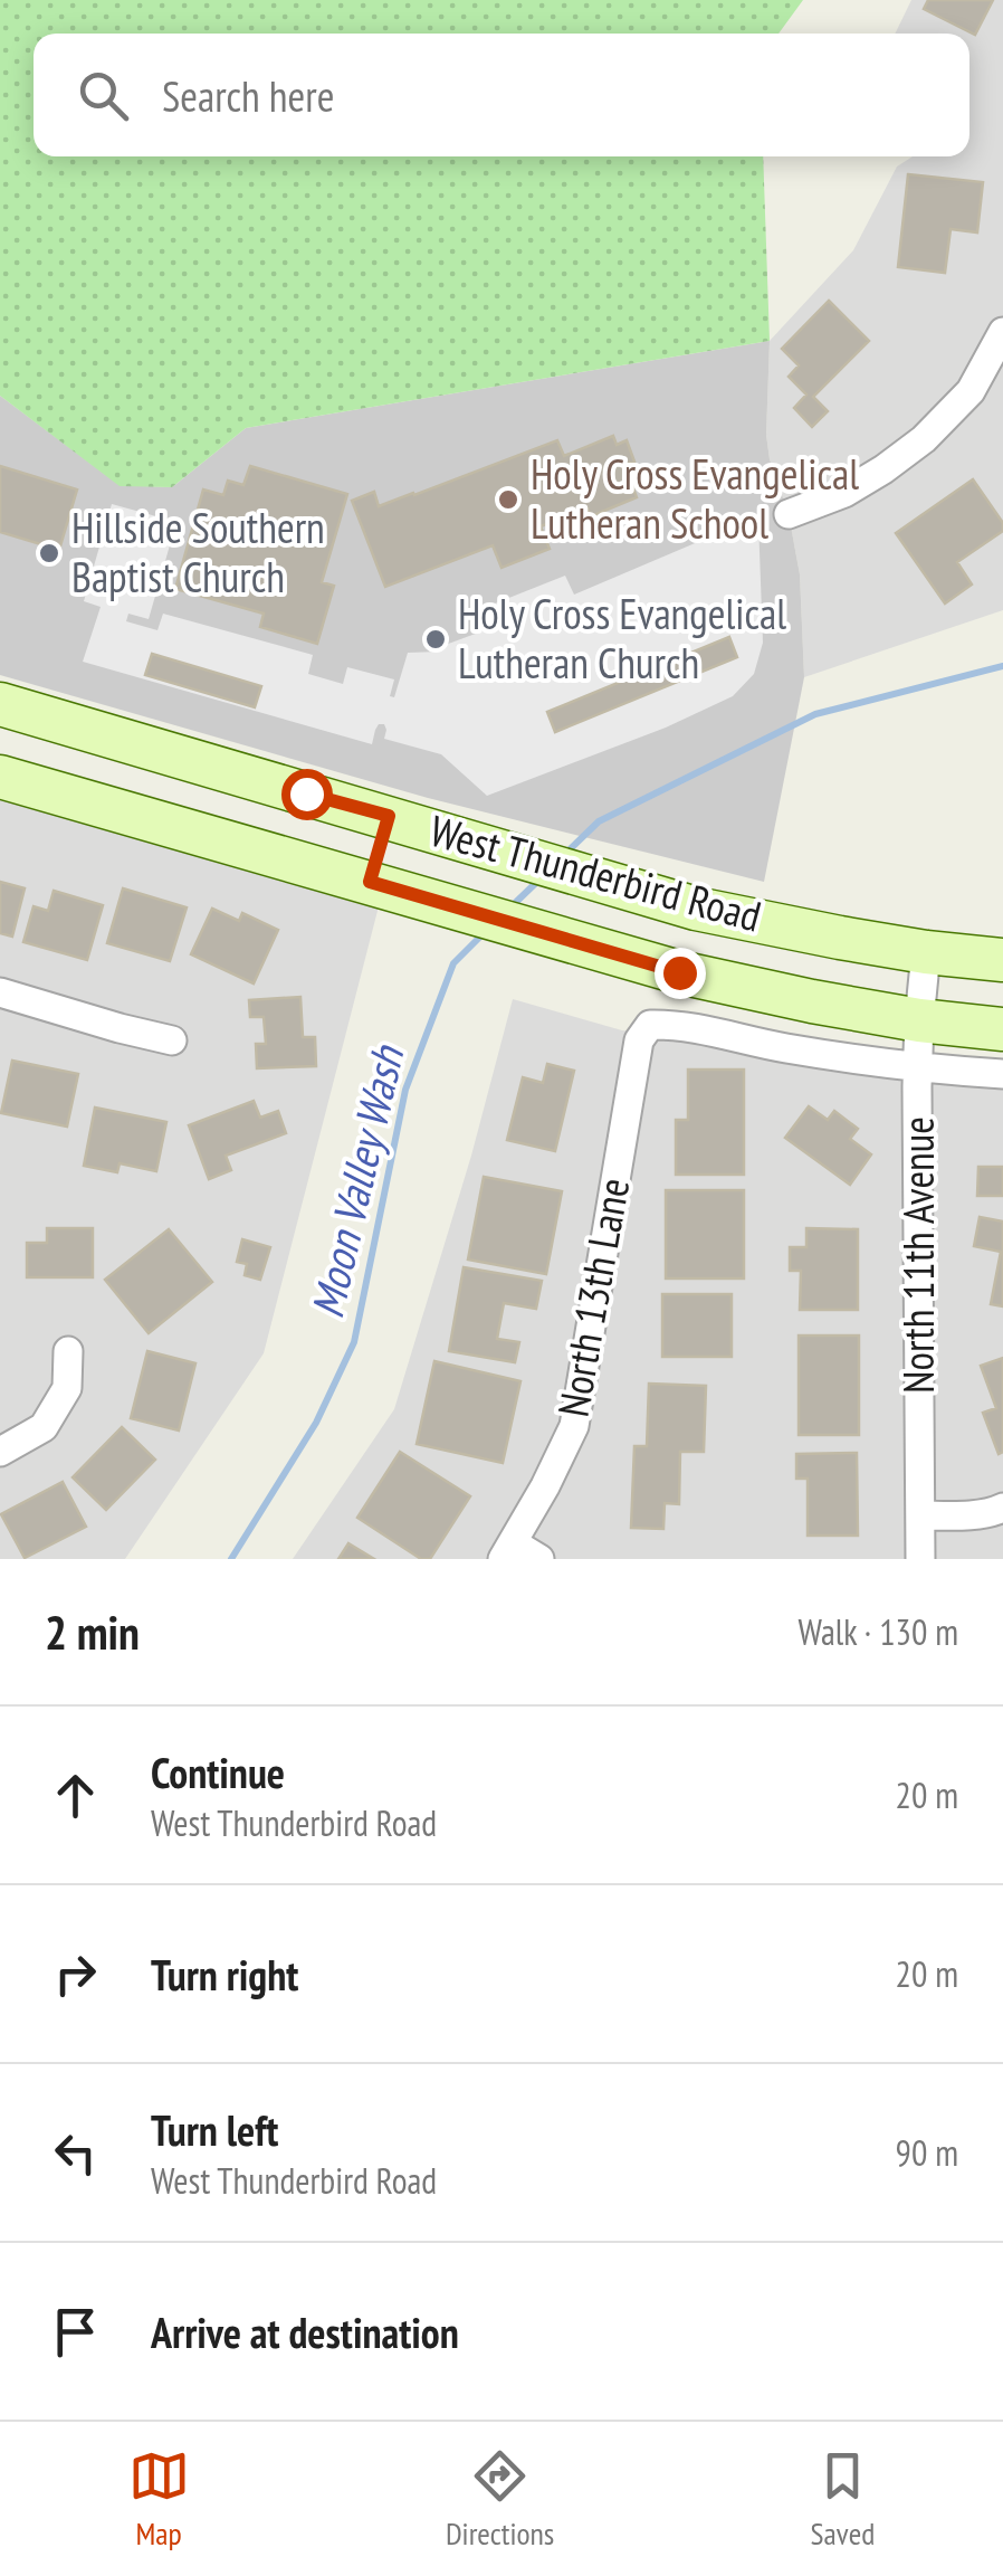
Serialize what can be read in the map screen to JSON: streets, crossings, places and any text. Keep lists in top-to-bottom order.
{
  "streets": {
    "main road": ["West Thunderbird Road"],
    "street": ["North 11th Avenue", "North 13th Lane"]
  },
  "crossings": [
    ["West Thunderbird Road", "North 11th Avenue"],
    ["North 11th Avenue", "North 13th Lane"]
  ],
  "water": ["Moon Valley Wash"],
  "places": ["Holy Cross Evangelical Lutheran School", "Hillside Southern Baptist Church", "Holy Cross Evangelical Lutheran Church"],
  "page": {
    "search": "Search here",
    "heading": ["2 min", "Walk · 130 m"],
    "list": [
      ["Continue", "West Thunderbird Road", "20 m"],
      ["Turn right", "20 m"],
      ["Turn left", "West Thunderbird Road", "90 m"],
      "Arrive at destination"
    ],
    "nav": ["Map", "Directions", "Saved"]
  }
}
